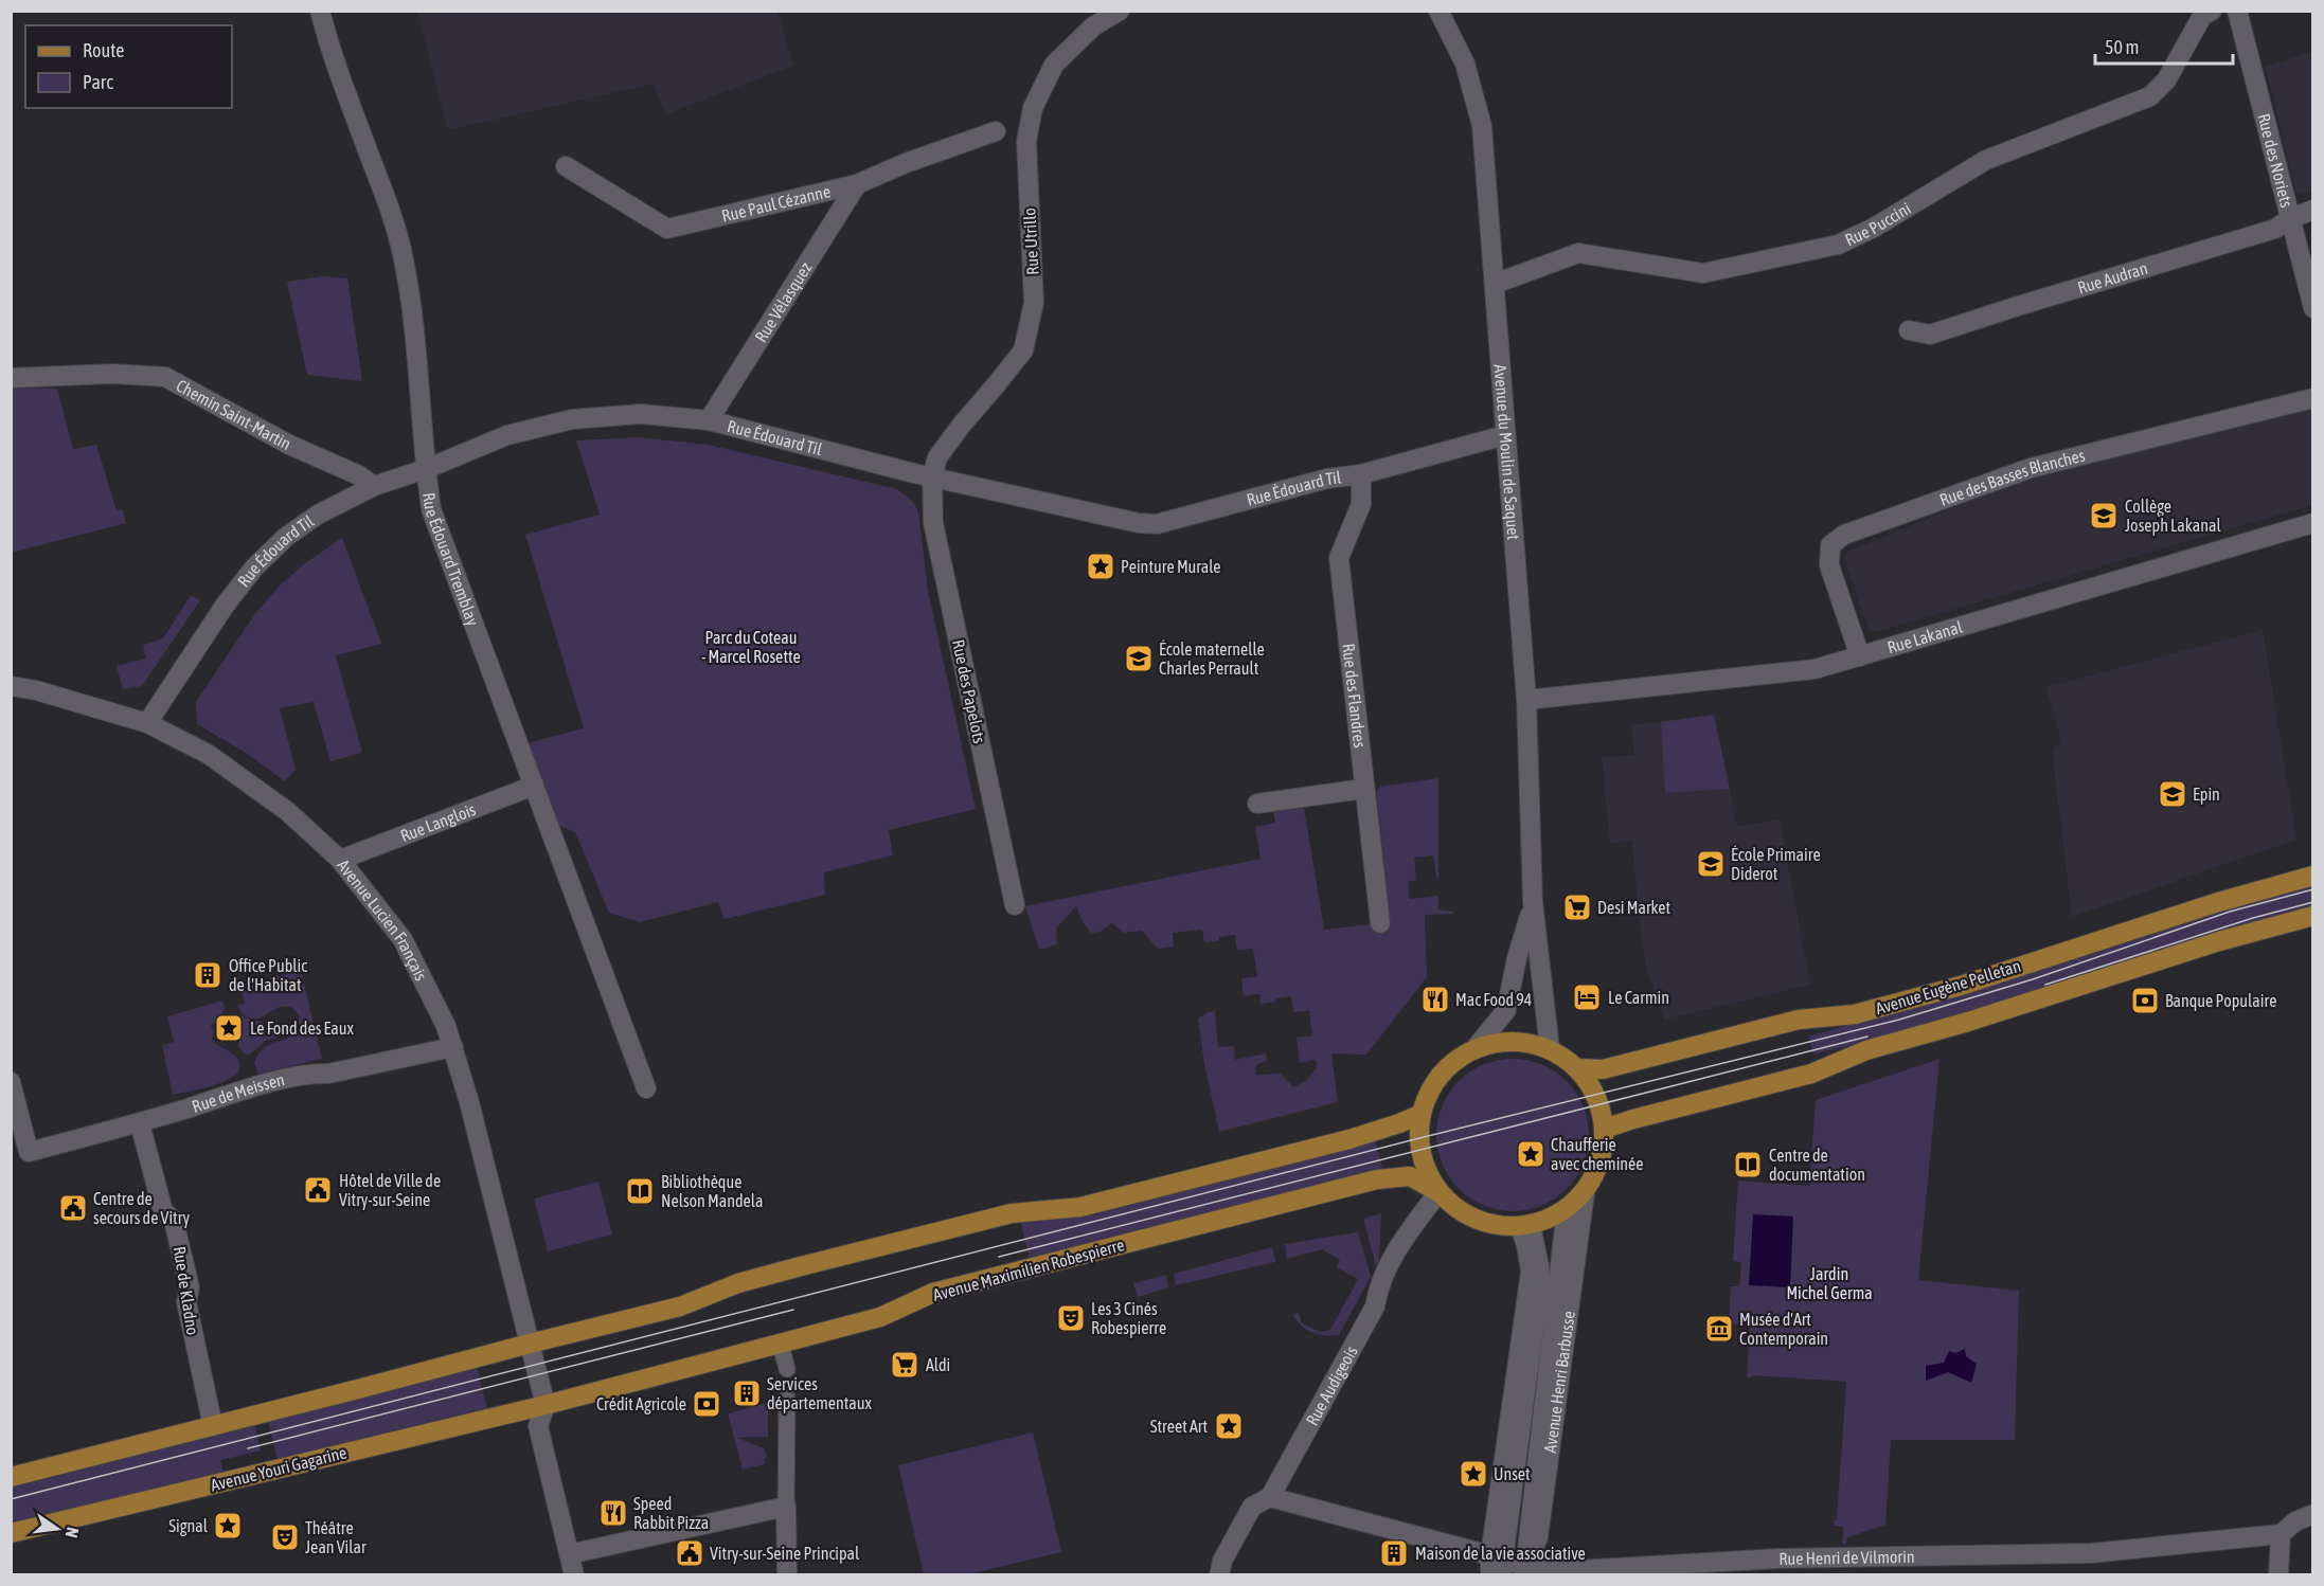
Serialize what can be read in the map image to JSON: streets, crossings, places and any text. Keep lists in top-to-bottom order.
{
  "streets": {
    "main road": ["Avenue Eugène Pelletan", "Avenue Maximilien Robespierre", "Avenue Youri Gagarine"],
    "street": [
      "Rue des Noriets",
      "Rue Paul Cézanne",
      "Rue Puccini",
      "Rue Utrillo",
      "Rue Audran",
      "Rue Vélasquez",
      "Chemin Saint-Martin",
      "Rue Édouard Til",
      "Avenue du Moulin de Saquet",
      "Rue des Basses Blanches",
      "Rue Édouard Tremblay",
      "Rue Lakanal",
      "Rue des Papelots",
      "Rue des Flandres",
      "Rue Langlois",
      "Avenue Lucien Français",
      "Rue de Meissen",
      "Rue de Kladno",
      "Avenue Henri Barbusse",
      "Rue Audigeois",
      "Rue Henri de Vilmorin"
    ]
  },
  "crossings": [
    ["Rue des Noriets", "Rue Audran"],
    ["Rue Paul Cézanne", "Rue Vélasquez"],
    ["Rue Puccini", "Avenue du Moulin de Saquet"],
    ["Rue Utrillo", "Rue Édouard Til"],
    ["Rue Utrillo", "Rue des Papelots"],
    ["Rue Vélasquez", "Rue Édouard Til"],
    ["Chemin Saint-Martin", "Rue Édouard Til"],
    ["Rue Édouard Til", "Avenue du Moulin de Saquet"],
    ["Rue Édouard Til", "Rue Édouard Tremblay"],
    ["Rue Édouard Til", "Rue des Papelots"],
    ["Rue Édouard Til", "Rue des Flandres"],
    ["Rue Édouard Til", "Avenue Lucien Français"],
    ["Avenue du Moulin de Saquet", "Rue Lakanal"],
    ["Avenue du Moulin de Saquet", "Avenue Eugène Pelletan"],
    ["Avenue du Moulin de Saquet", "Avenue Maximilien Robespierre"],
    ["Avenue du Moulin de Saquet", "Avenue Henri Barbusse"],
    ["Avenue du Moulin de Saquet", "Rue Audigeois"],
    ["Rue des Basses Blanches", "Rue Lakanal"],
    ["Rue Édouard Tremblay", "Rue Langlois"],
    ["Rue Langlois", "Avenue Lucien Français"],
    ["Avenue Lucien Français", "Rue de Meissen"],
    ["Avenue Lucien Français", "Avenue Maximilien Robespierre"],
    ["Avenue Lucien Français", "Avenue Youri Gagarine"],
    ["Avenue Eugène Pelletan", "Avenue Maximilien Robespierre"],
    ["Avenue Eugène Pelletan", "Avenue Henri Barbusse"],
    ["Avenue Eugène Pelletan", "Rue Audigeois"],
    ["Rue de Meissen", "Rue de Kladno"],
    ["Avenue Maximilien Robespierre", "Avenue Henri Barbusse"],
    ["Avenue Maximilien Robespierre", "Rue Audigeois"],
    ["Avenue Maximilien Robespierre", "Avenue Youri Gagarine"],
    ["Avenue Henri Barbusse", "Rue Audigeois"],
    ["Avenue Henri Barbusse", "Rue Henri de Vilmorin"],
    ["Rue Audigeois", "Rue Henri de Vilmorin"]
  ],
  "parks": ["Parc du Coteau - Marcel Rosette", "Jardin Michel Germa"],
  "places": {
    "school or university": [
      "Collège Joseph Lakanal",
      "École maternelle Charles Perrault",
      "Epin",
      "École Primaire Diderot"
    ],
    "place": [
      "Peinture Murale",
      "Le Fond des Eaux",
      "Chaufferie avec cheminée",
      "Street Art",
      "Unset",
      "Signal"
    ],
    "supermarket": ["Desi Market", "Aldi"],
    "building": ["Office Public de l'Habitat", "Services départementaux", "Maison de la vie associative"],
    "hotel": ["Le Carmin"],
    "restaurant": ["Mac Food 94", "Speed Rabbit Pizza"],
    "bank": ["Banque Populaire", "Crédit Agricole"],
    "library": ["Centre de documentation", "Bibliothèque Nelson Mandela"],
    "public building": ["Hôtel de Ville de Vitry-sur-Seine", "Centre de secours de Vitry", "Vitry-sur-Seine Principal"],
    "theatre": ["Les 3 Cinés Robespierre", "Théâtre Jean Vilar"],
    "museum": ["Musée d'Art Contemporain"]
  },
  "legend": ["Route", "Parc"],
  "scale_bar": "50 m",
  "north": "right"
}
